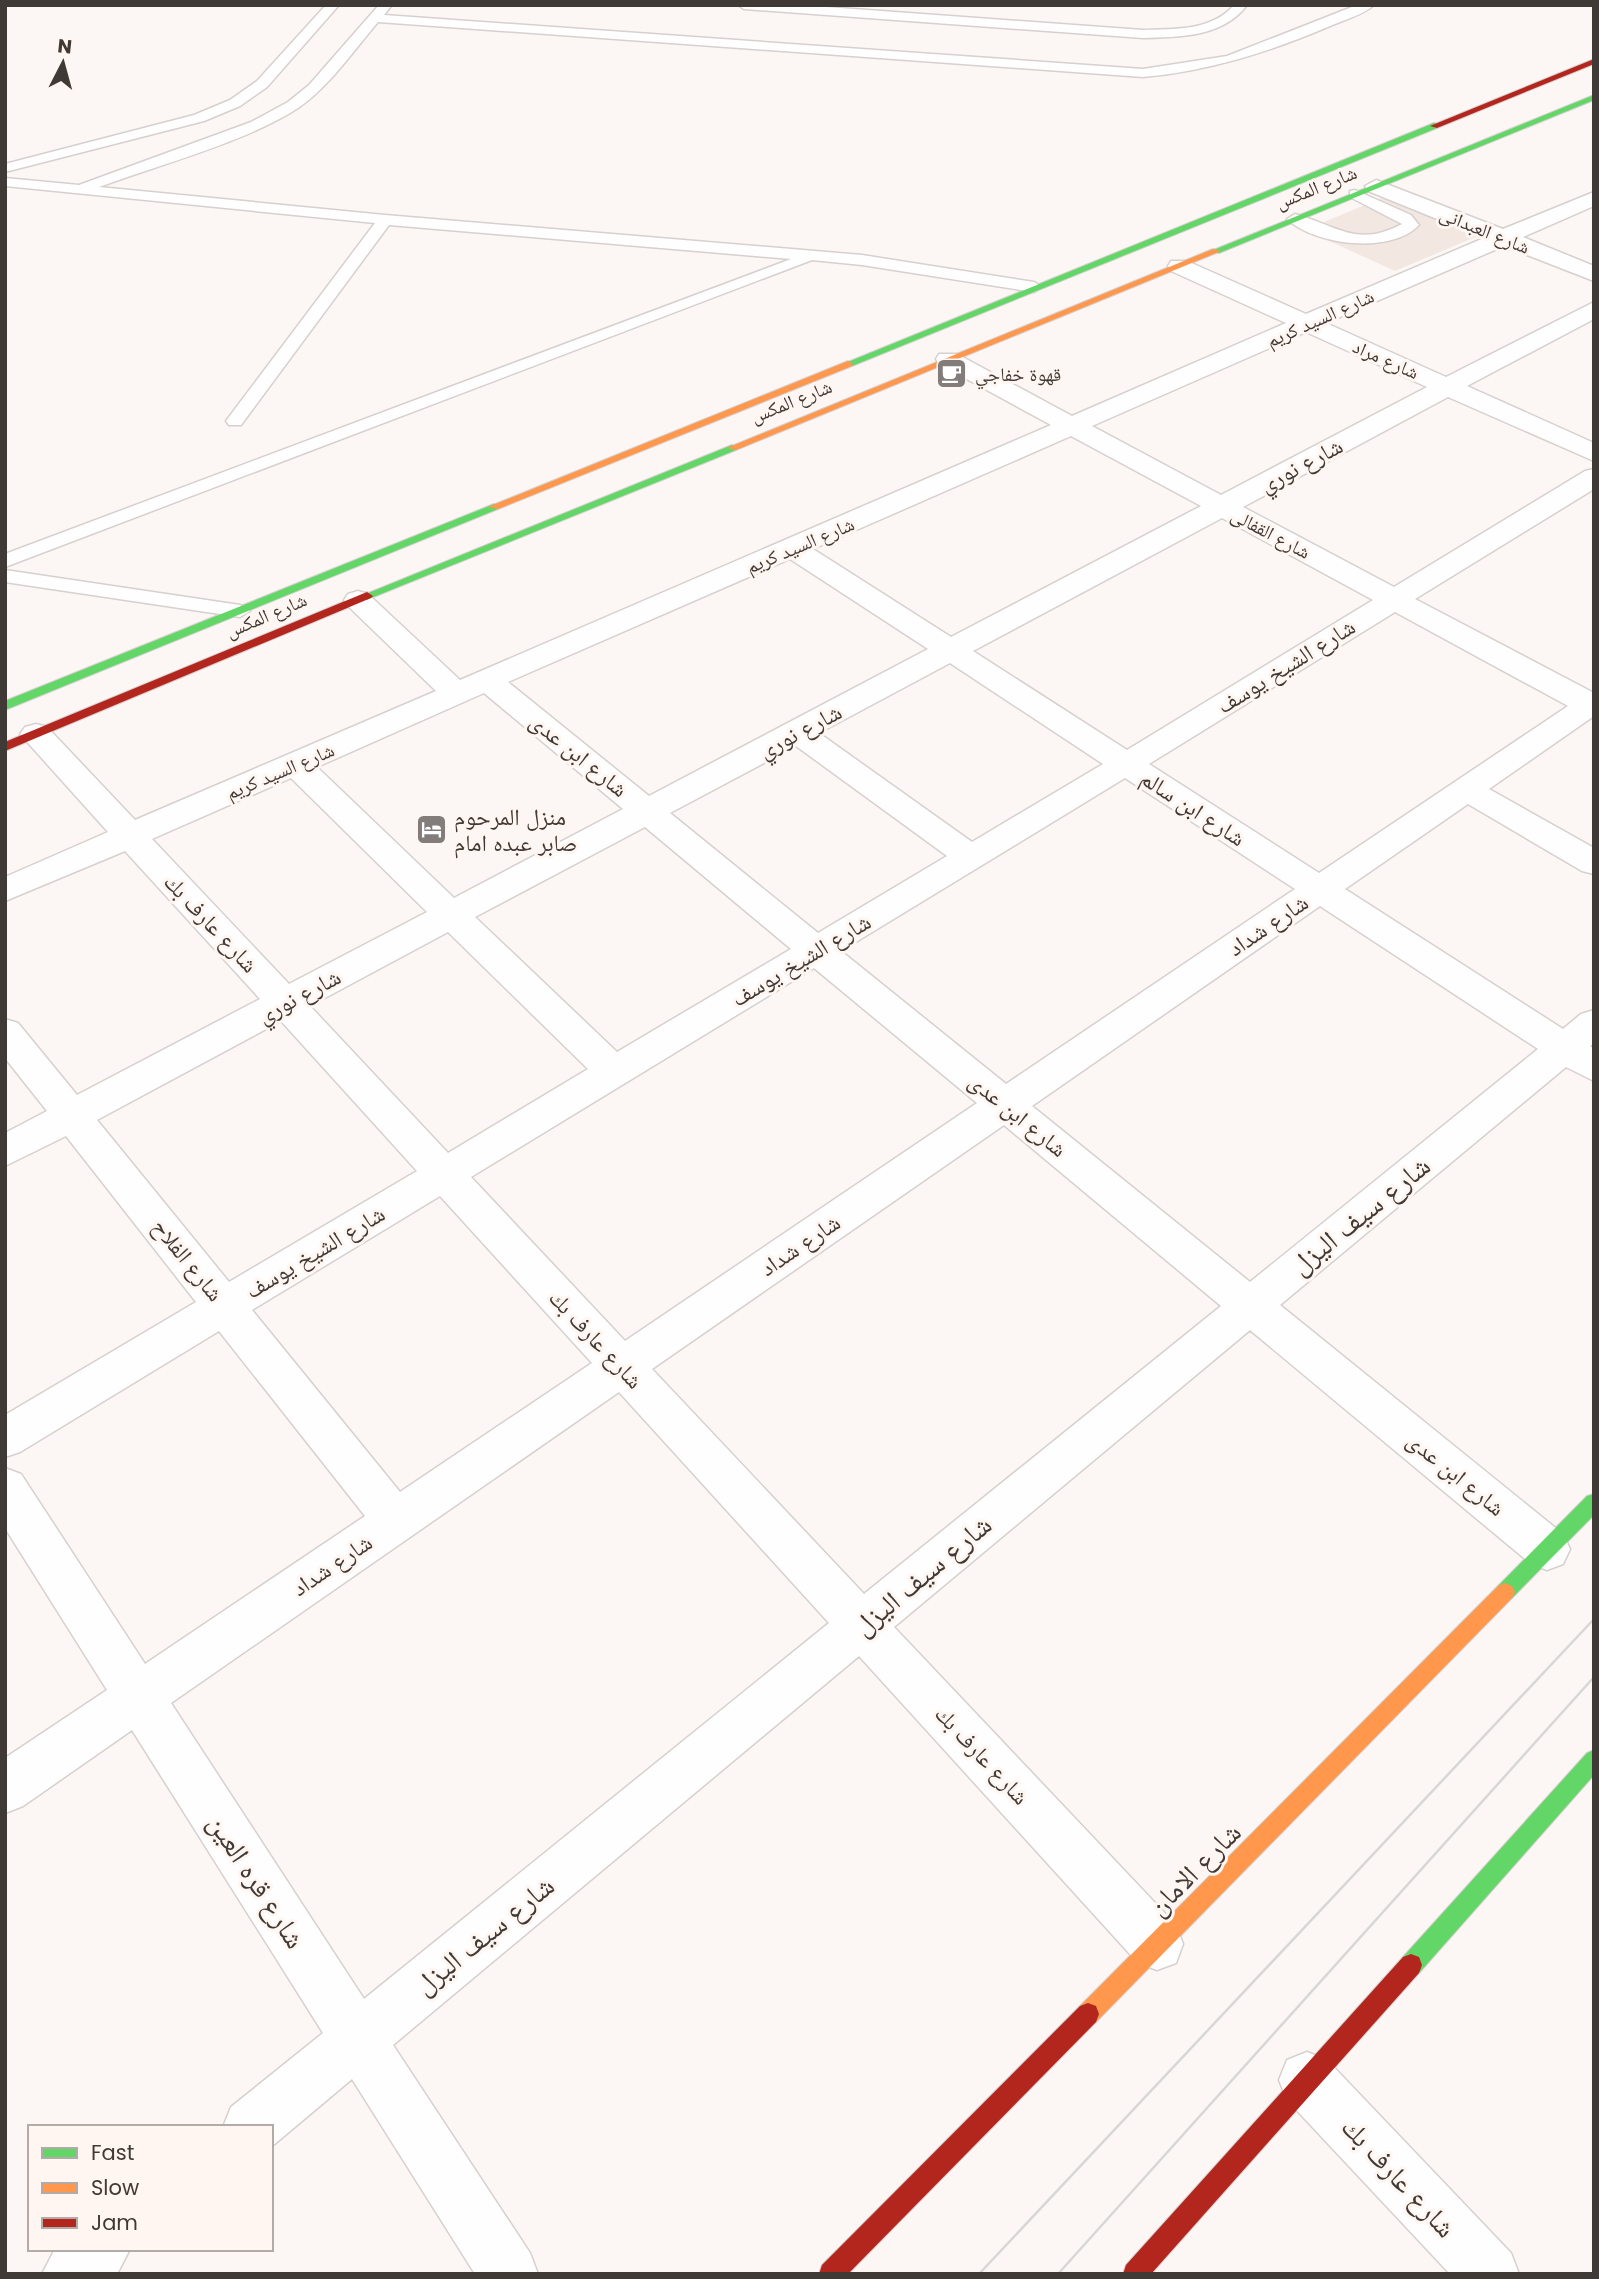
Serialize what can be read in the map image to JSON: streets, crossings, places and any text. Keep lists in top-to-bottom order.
{
  "streets": {
    "main road": ["شارع المكس", "شارع الامان"],
    "street": [
      "شارع العبدانى",
      "شارع السيد كريم",
      "شارع مراد",
      "شارع نوري",
      "شارع القفالى",
      "شارع الشيخ يوسف",
      "شارع ابن عدى",
      "شارع ابن سالم",
      "شارع عارف بك",
      "شارع شداد",
      "شارع سيف اليزل",
      "شارع الفلاح",
      "شارع قره العين"
    ]
  },
  "crossings": [
    ["شارع المكس", "شارع العبدانى"],
    ["شارع المكس", "شارع مراد"],
    ["شارع المكس", "شارع القفالى"],
    ["شارع المكس", "شارع ابن عدى"],
    ["شارع المكس", "شارع عارف بك"],
    ["شارع العبدانى", "شارع السيد كريم"],
    ["شارع السيد كريم", "شارع مراد"],
    ["شارع السيد كريم", "شارع القفالى"],
    ["شارع السيد كريم", "شارع ابن عدى"],
    ["شارع السيد كريم", "شارع ابن سالم"],
    ["شارع السيد كريم", "شارع عارف بك"],
    ["شارع مراد", "شارع نوري"],
    ["شارع نوري", "شارع القفالى"],
    ["شارع نوري", "شارع ابن عدى"],
    ["شارع نوري", "شارع ابن سالم"],
    ["شارع نوري", "شارع عارف بك"],
    ["شارع نوري", "شارع الفلاح"],
    ["شارع القفالى", "شارع الشيخ يوسف"],
    ["شارع القفالى", "شارع شداد"],
    ["شارع الشيخ يوسف", "شارع ابن عدى"],
    ["شارع الشيخ يوسف", "شارع ابن سالم"],
    ["شارع الشيخ يوسف", "شارع عارف بك"],
    ["شارع الشيخ يوسف", "شارع الفلاح"],
    ["شارع ابن عدى", "شارع شداد"],
    ["شارع ابن عدى", "شارع سيف اليزل"],
    ["شارع ابن عدى", "شارع الامان"],
    ["شارع ابن سالم", "شارع شداد"],
    ["شارع ابن سالم", "شارع سيف اليزل"],
    ["شارع عارف بك", "شارع شداد"],
    ["شارع عارف بك", "شارع سيف اليزل"],
    ["شارع عارف بك", "شارع الامان"],
    ["شارع شداد", "شارع الفلاح"],
    ["شارع شداد", "شارع قره العين"],
    ["شارع سيف اليزل", "شارع قره العين"]
  ],
  "places": {
    "cafe": ["قهوة خفاجي"],
    "hotel": ["منزل المرحوم صابر عبده امام"]
  },
  "legend": ["Fast", "Slow", "Jam"],
  "north": "top"
}
